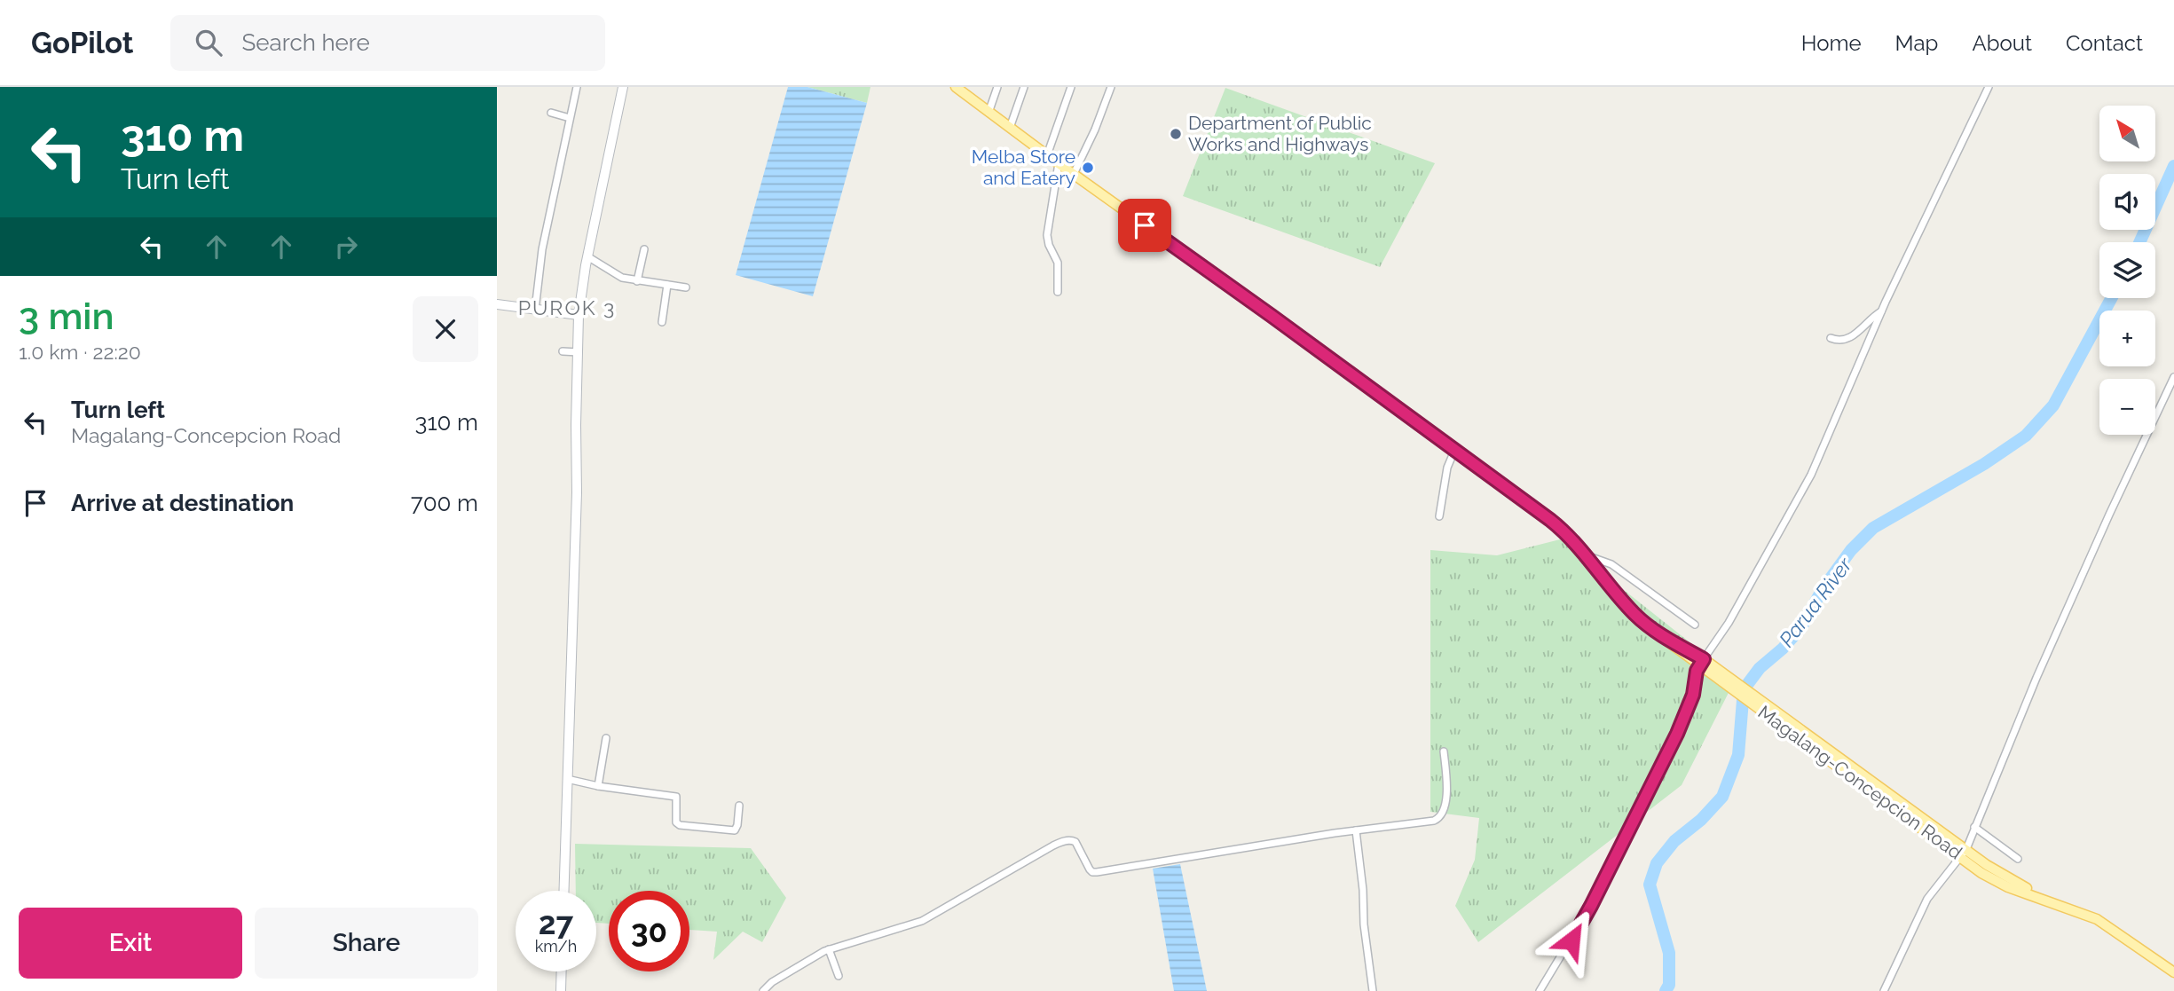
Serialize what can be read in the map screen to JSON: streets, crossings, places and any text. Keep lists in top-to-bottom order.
{
  "streets": {
    "main road": ["Magalang-Concepcion Road"]
  },
  "districts": ["PUROK 3"],
  "water": ["Parua River"],
  "places": ["Department of Public Works and Highways", "Melba Store and Eatery"],
  "north": "top left",
  "page": {
    "header": "GoPilot",
    "search": "Search here",
    "nav": [
      "Home",
      "Map",
      "About",
      "Contact"
    ],
    "turn": ["310 m", "Turn left"],
    "map_buttons": ["+", "−"],
    "heading": ["3 min", "1.0 km · 22:20"],
    "list": [
      {
        "name": "Turn left",
        "note": "Magalang-Concepcion Road",
        "value": "310 m"
      },
      {
        "name": "Arrive at destination",
        "value": "700 m"
      }
    ],
    "speed": "27 km/h",
    "limit": "30",
    "buttons": ["Exit", "Share"]
  }
}
